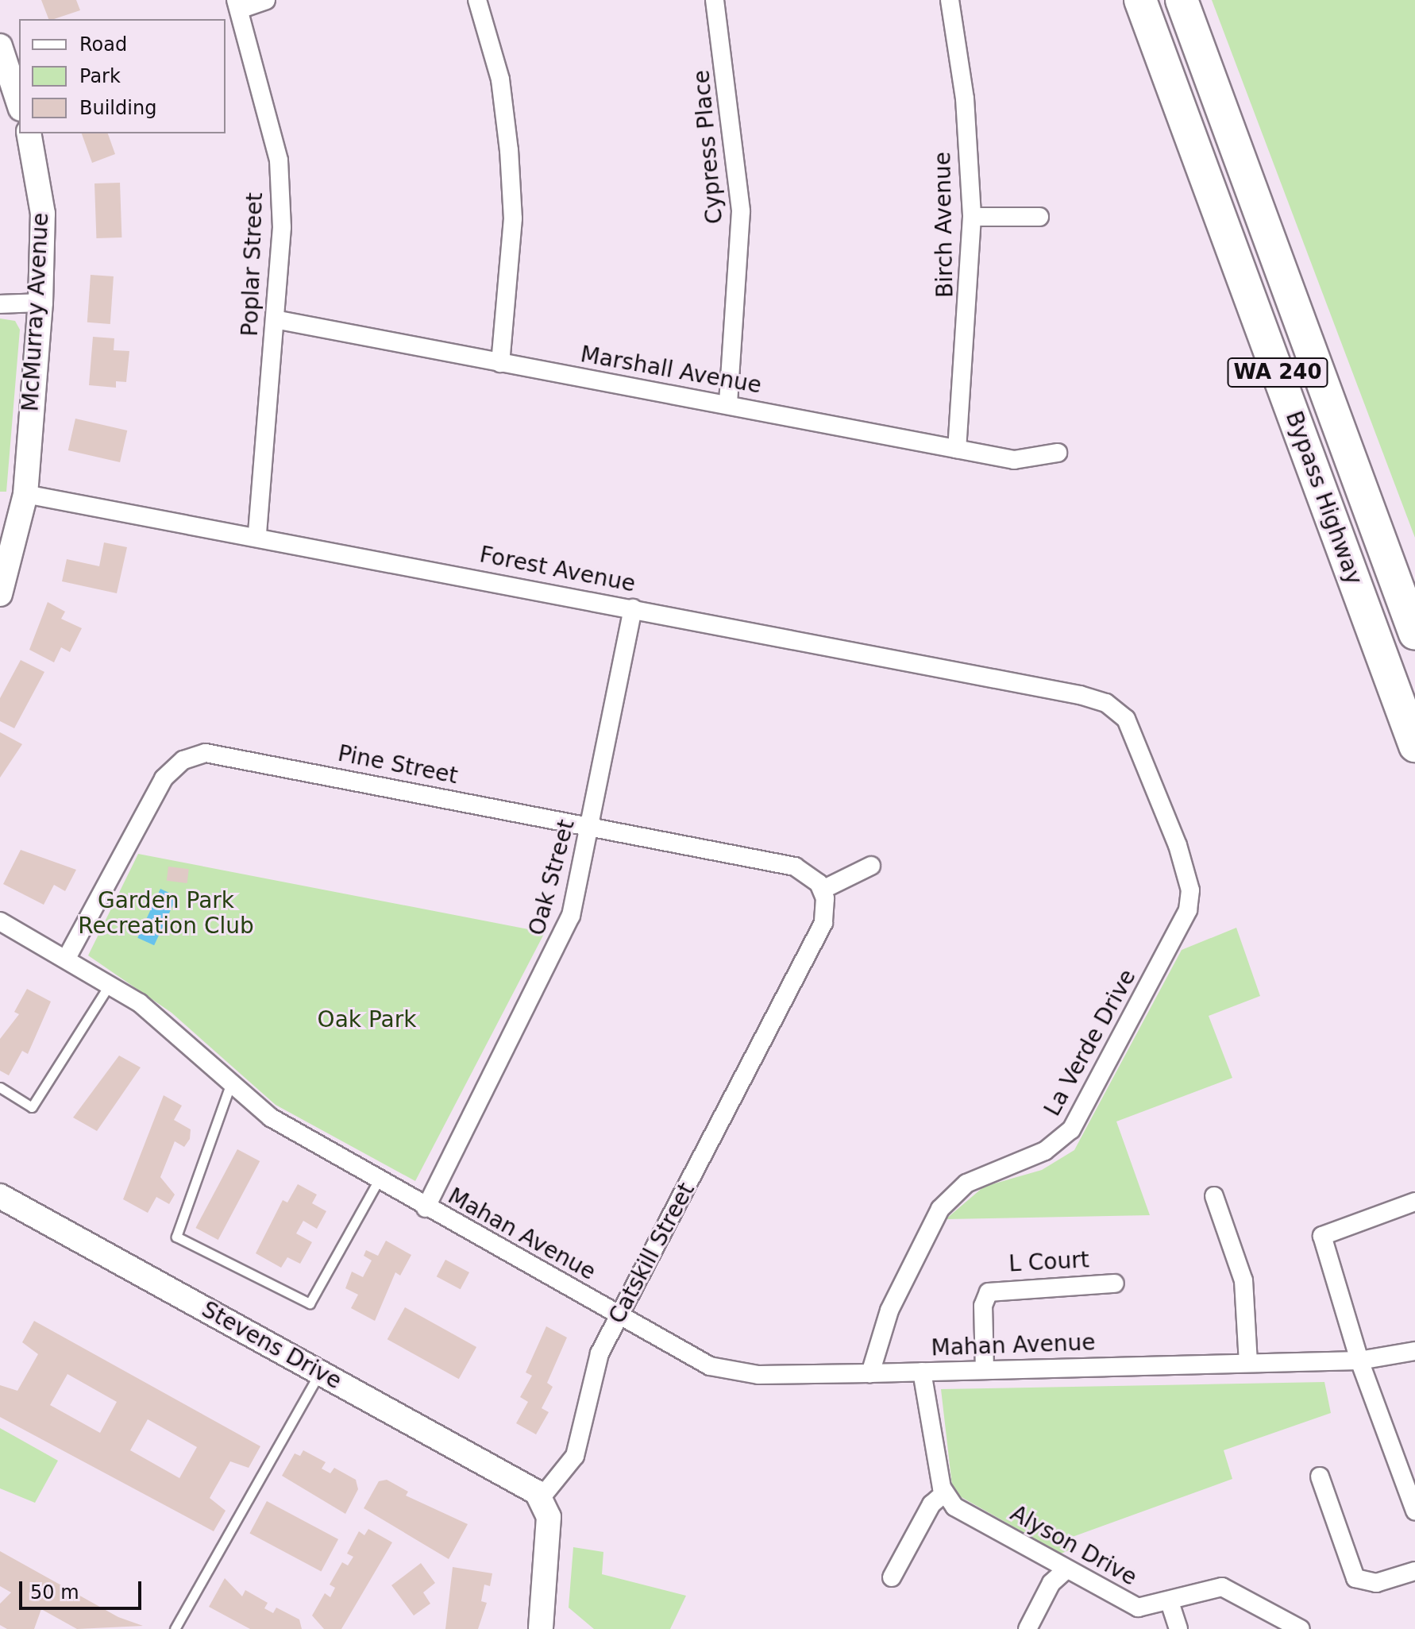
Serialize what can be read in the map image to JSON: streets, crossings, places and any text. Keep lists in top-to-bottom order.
{
  "streets": {
    "highway": ["WA 240", "Bypass Highway"],
    "street": [
      "Cypress Place",
      "Birch Avenue",
      "Poplar Street",
      "McMurray Avenue",
      "Marshall Avenue",
      "Forest Avenue",
      "Pine Street",
      "Oak Street",
      "La Verde Drive",
      "Mahan Avenue",
      "Catskill Street",
      "L Court",
      "Stevens Drive",
      "Alyson Drive"
    ]
  },
  "crossings": [
    ["Cypress Place", "Marshall Avenue"],
    ["Birch Avenue", "Marshall Avenue"],
    ["Poplar Street", "Marshall Avenue"],
    ["Poplar Street", "Forest Avenue"],
    ["McMurray Avenue", "Forest Avenue"],
    ["Forest Avenue", "Oak Street"],
    ["Forest Avenue", "La Verde Drive"],
    ["Pine Street", "Oak Street"],
    ["Pine Street", "Mahan Avenue"],
    ["Pine Street", "Catskill Street"],
    ["Oak Street", "Mahan Avenue"],
    ["La Verde Drive", "Mahan Avenue"],
    ["Mahan Avenue", "Catskill Street"],
    ["Mahan Avenue", "L Court"],
    ["Catskill Street", "Stevens Drive"]
  ],
  "parks": ["Garden Park Recreation Club", "Oak Park"],
  "legend": ["Road", "Park", "Building"],
  "scale_bar": "50 m"
}
